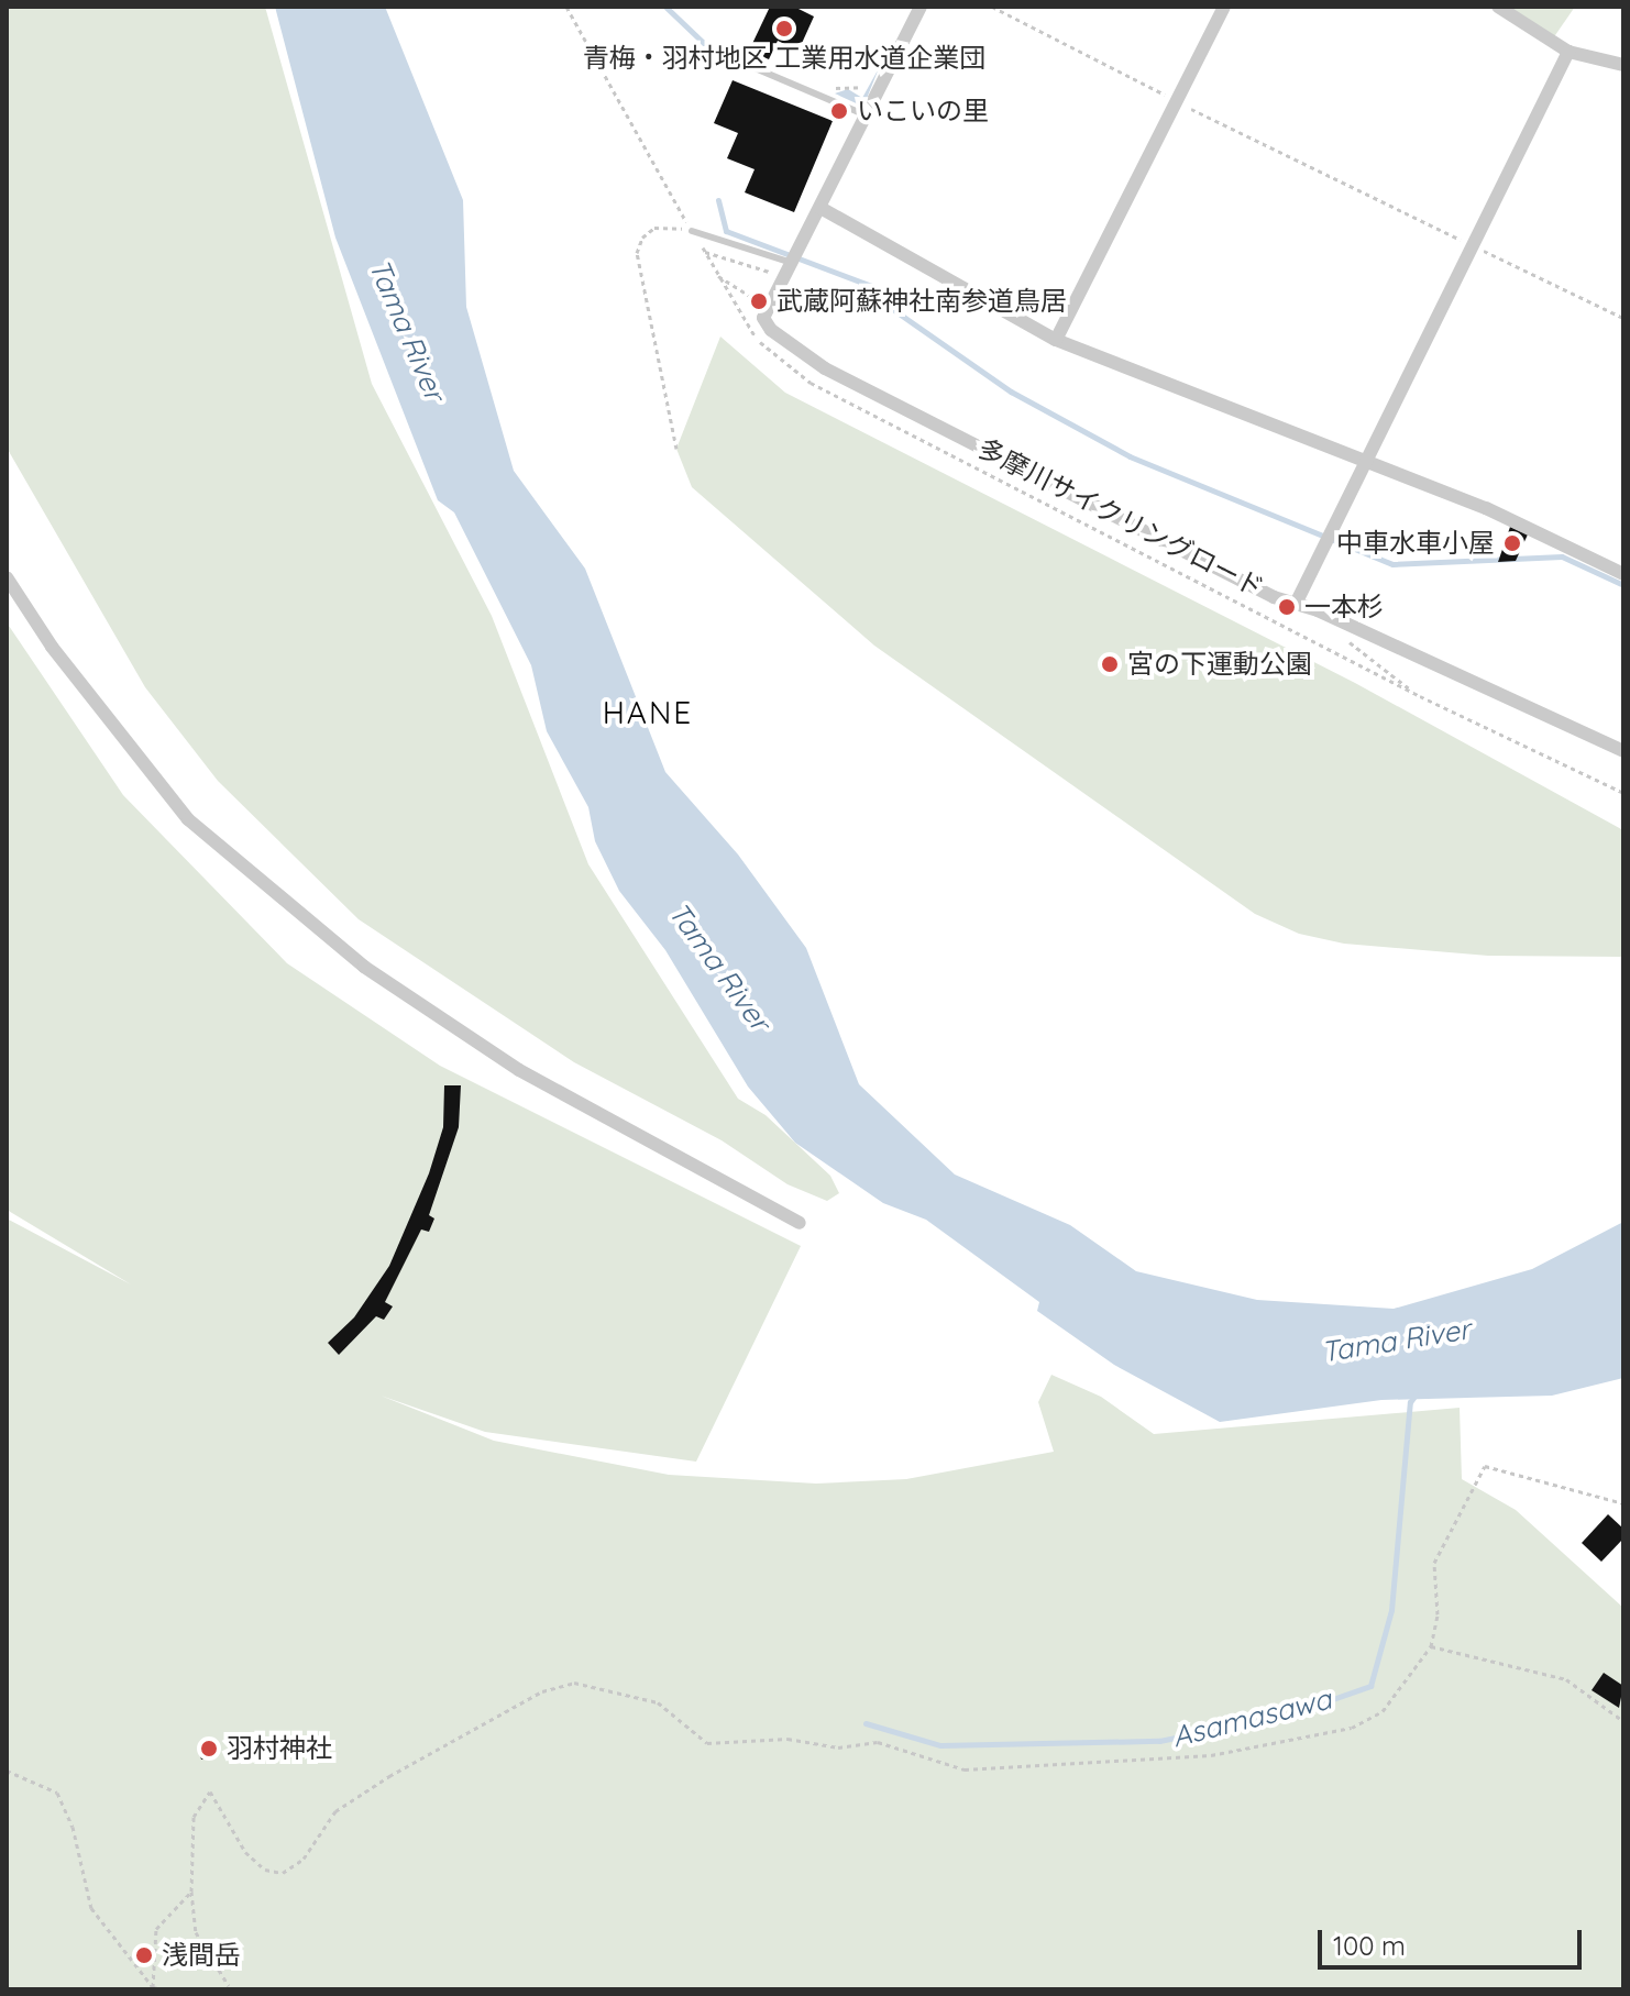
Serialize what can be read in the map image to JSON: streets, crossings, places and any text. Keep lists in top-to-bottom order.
{
  "streets": {
    "path": ["多摩川サイクリングロード"]
  },
  "districts": ["HANE"],
  "water": ["Tama River", "Asamasawa"],
  "places": [
    "青梅・羽村地区 工業用水道企業団",
    "いこいの里",
    "武蔵阿蘇神社南参道鳥居",
    "中車水車小屋",
    "一本杉",
    "宮の下運動公園",
    "羽村神社",
    "浅間岳"
  ],
  "scale_bar": "100 m"
}
